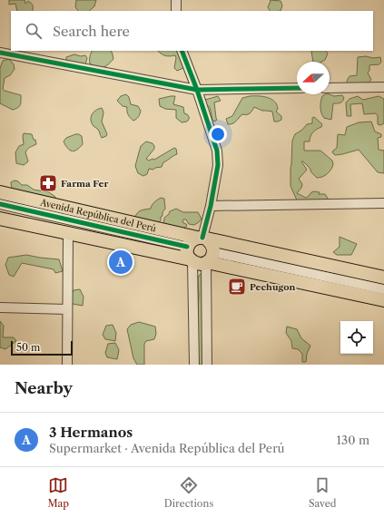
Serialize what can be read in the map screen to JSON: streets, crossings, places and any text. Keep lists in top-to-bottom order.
{
  "streets": {
    "highway": ["Avenida República del Perú"]
  },
  "places": {
    "pharmacy": ["Farma Fer"],
    "cafe": ["Pechugon"]
  },
  "scale_bar": "50 m",
  "north": "left",
  "page": {
    "search": "Search here",
    "pins": "A",
    "scale": "50 m",
    "heading": "Nearby",
    "list": [
      {
        "mark": "A",
        "name": "3 Hermanos",
        "note": "Supermarket · Avenida República del Perú",
        "value": "130 m"
      }
    ],
    "nav": ["Map", "Directions", "Saved"]
  }
}
